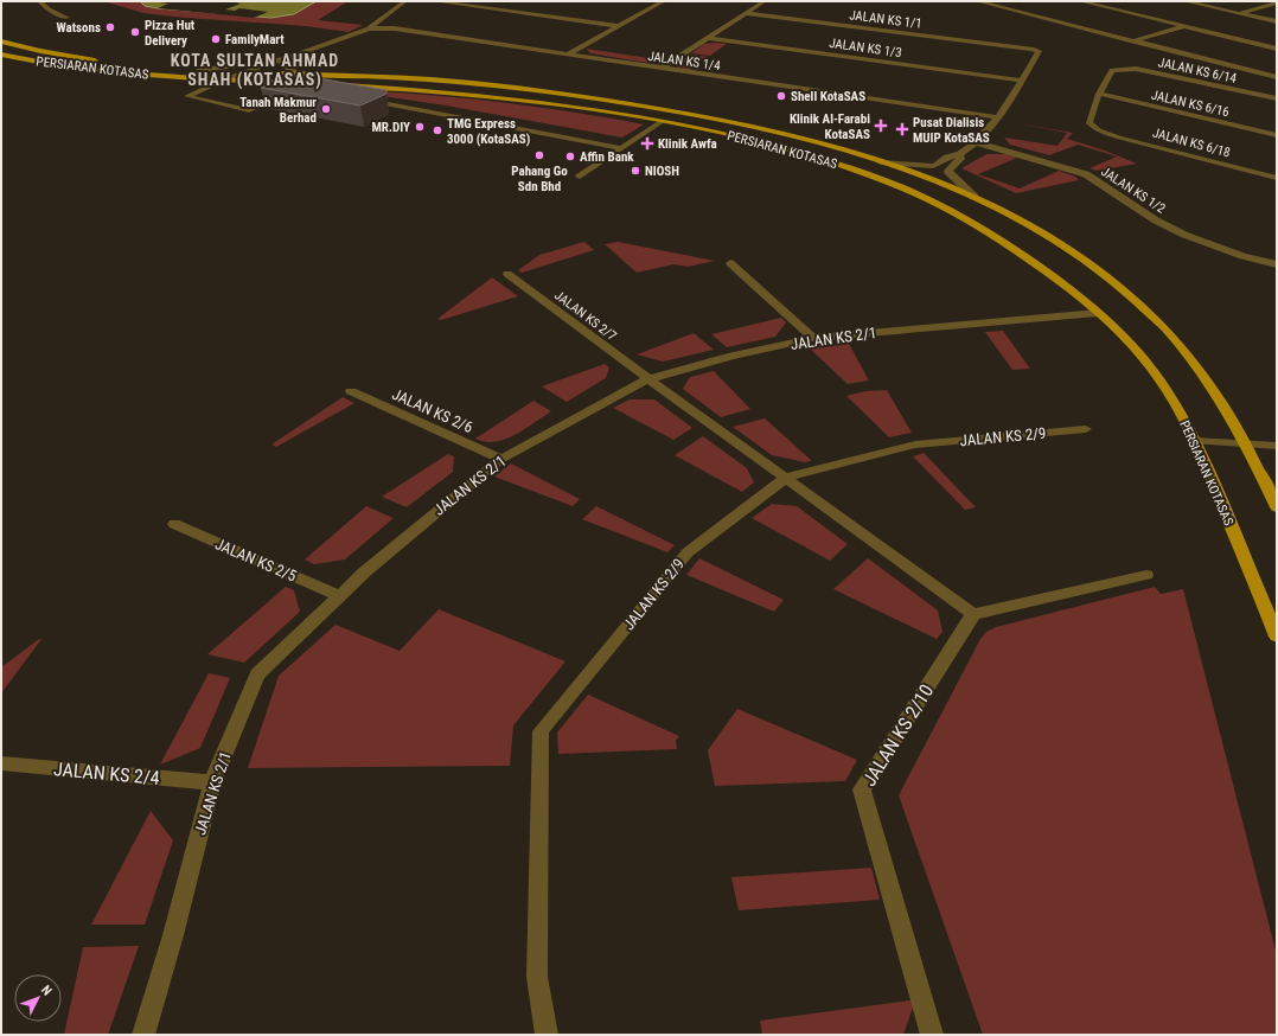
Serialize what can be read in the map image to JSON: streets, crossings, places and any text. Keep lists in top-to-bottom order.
{
  "streets": {
    "main road": ["PERSIARAN KOTASAS"],
    "street": [
      "JALAN KS 1/1",
      "JALAN KS 1/3",
      "JALAN KS 1/4",
      "JALAN KS 6/14",
      "JALAN KS 6/16",
      "JALAN KS 6/18",
      "JALAN KS 1/2",
      "JALAN KS 2/7",
      "JALAN KS 2/1",
      "JALAN KS 2/6",
      "JALAN KS 2/9",
      "JALAN KS 2/5",
      "JALAN KS 2/10",
      "JALAN KS 2/4"
    ]
  },
  "crossings": [
    ["JALAN KS 1/1", "JALAN KS 1/3"],
    ["PERSIARAN KOTASAS", "JALAN KS 2/1"],
    ["JALAN KS 6/14", "JALAN KS 6/16"],
    ["JALAN KS 6/14", "JALAN KS 6/18"],
    ["JALAN KS 6/16", "JALAN KS 6/18"],
    ["JALAN KS 2/7", "JALAN KS 2/1"],
    ["JALAN KS 2/7", "JALAN KS 2/9"],
    ["JALAN KS 2/7", "JALAN KS 2/10"],
    ["JALAN KS 2/1", "JALAN KS 2/6"],
    ["JALAN KS 2/1", "JALAN KS 2/5"],
    ["JALAN KS 2/1", "JALAN KS 2/4"]
  ],
  "districts": ["KOTA SULTAN AHMAD SHAH (KOTASAS)"],
  "places": {
    "other": [
      "Watsons",
      "Pizza Hut Delivery",
      "FamilyMart",
      "Shell KotaSAS",
      "Tanah Makmur Berhad",
      "MR.DIY",
      "TMG Express 3000 (KotaSAS)",
      "Pahang Go Sdn Bhd",
      "Affin Bank",
      "NIOSH"
    ],
    "health": ["Klinik Al-Farabi KotaSAS", "Pusat Dialisis MUIP KotaSAS", "Klinik Awfa"]
  },
  "north": "top right"
}
